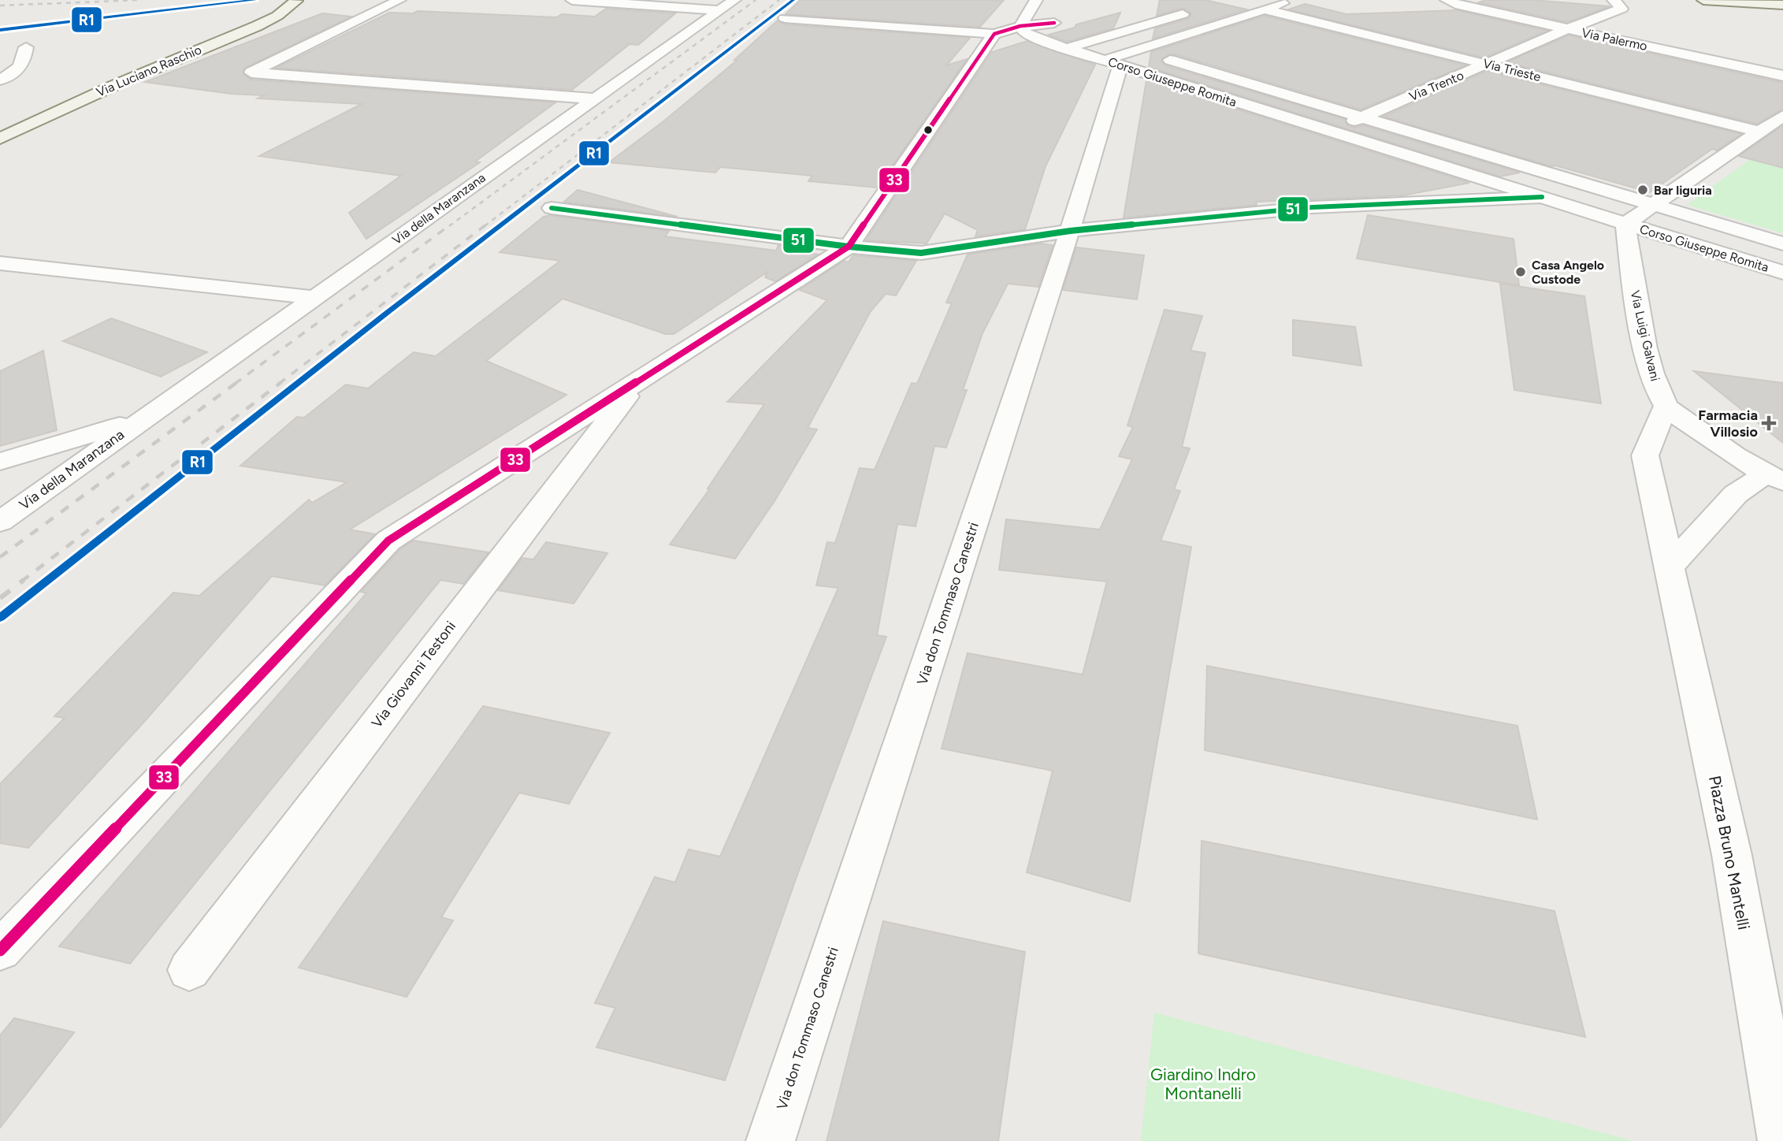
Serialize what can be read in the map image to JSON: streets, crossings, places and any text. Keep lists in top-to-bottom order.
{
  "streets": {
    "street": [
      "Via Palermo",
      "Via Trieste",
      "Via Luciano Raschio",
      "Corso Giuseppe Romita",
      "Via Trento",
      "Via della Maranzana",
      "Via Luigi Galvani",
      "Via don Tommaso Canestri",
      "Via Giovanni Testoni",
      "Piazza Bruno Mantelli"
    ]
  },
  "crossings": [
    ["Via Palermo", "Via Trento"],
    ["Via Trieste", "Via Trento"],
    ["Corso Giuseppe Romita", "Via Trento"],
    ["Corso Giuseppe Romita", "Via Luigi Galvani"],
    ["Corso Giuseppe Romita", "Via don Tommaso Canestri"],
    ["Via Luigi Galvani", "Piazza Bruno Mantelli"]
  ],
  "parks": ["Giardino Indro Montanelli"],
  "places": {
    "other": ["Bar liguria", "Casa Angelo Custode"],
    "health": ["Farmacia Villosio"]
  },
  "lines": ["transit line R1", "transit line 33", "transit line 51"]
}
